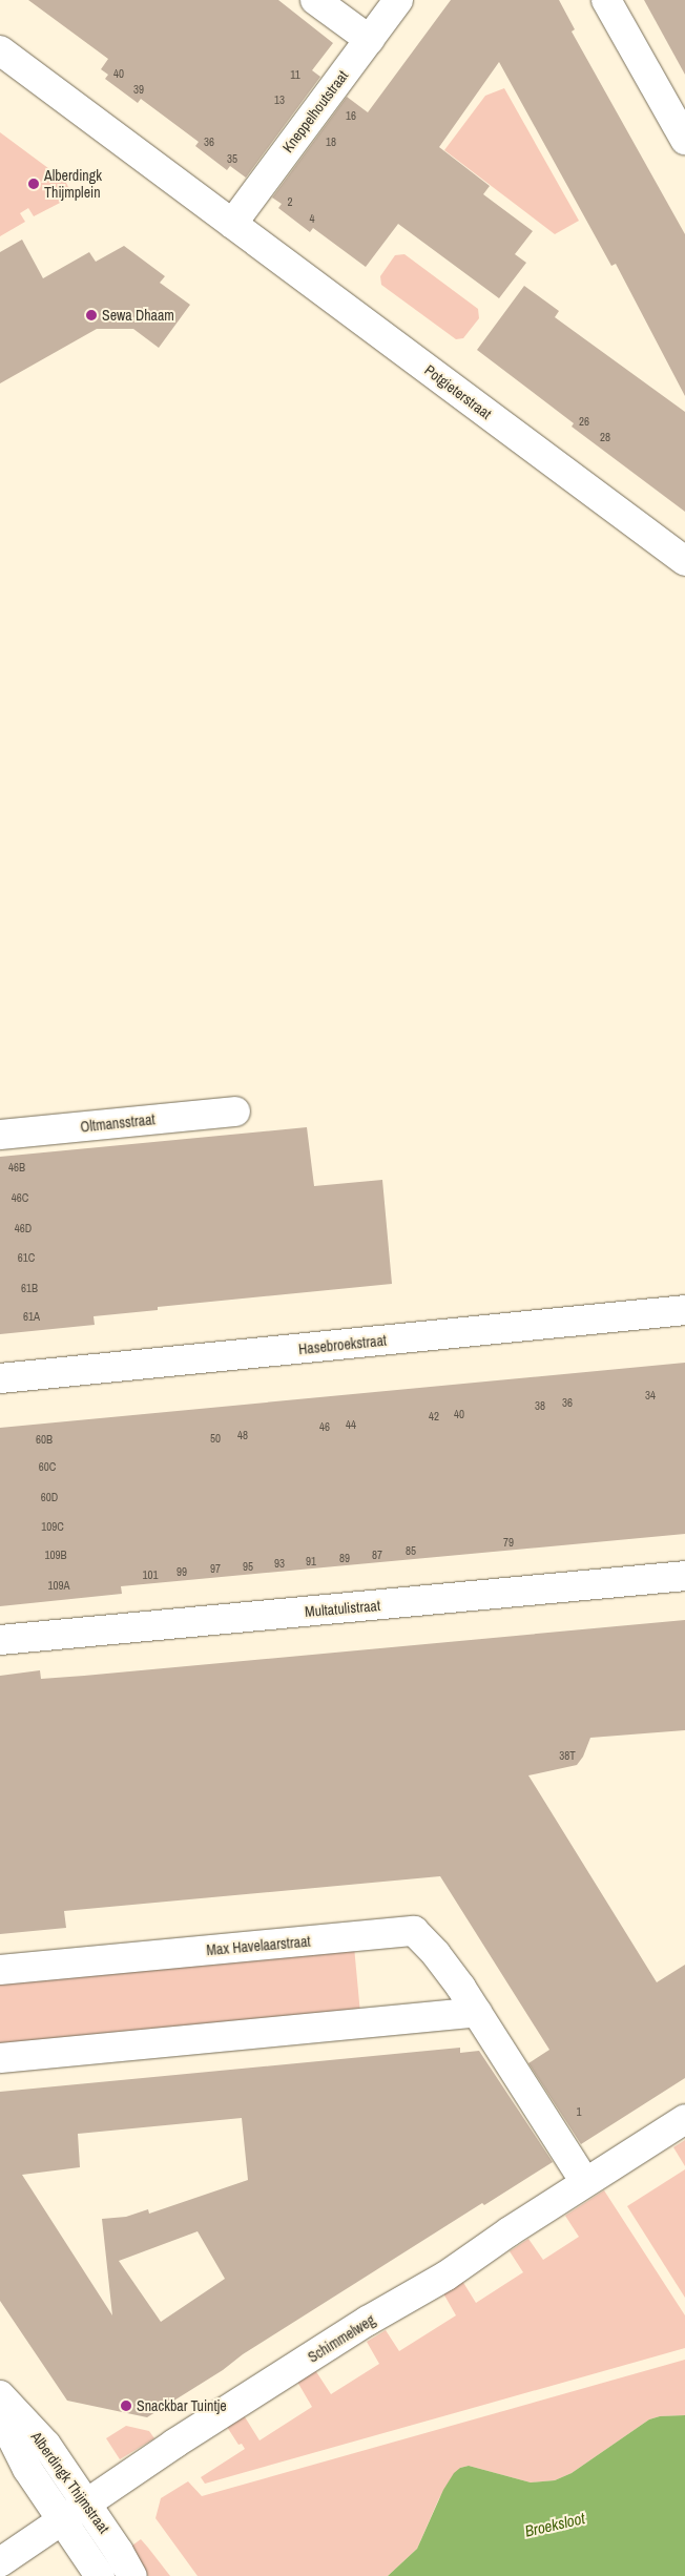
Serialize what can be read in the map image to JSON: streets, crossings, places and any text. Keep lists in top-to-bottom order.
{
  "streets": {
    "street": [
      "Kneppelhoutstraat",
      "Potgieterstraat",
      "Oltmansstraat",
      "Hasebroekstraat",
      "Multatulistraat",
      "Max Havelaarstraat",
      "Schimmelweg",
      "Alberdingk Thijmstraat"
    ]
  },
  "crossings": [
    ["Kneppelhoutstraat", "Potgieterstraat"],
    ["Max Havelaarstraat", "Schimmelweg"],
    ["Schimmelweg", "Alberdingk Thijmstraat"]
  ],
  "water": ["Broeksloot"],
  "places": ["Alberdingk Thijmplein", "Sewa Dhaam", "Snackbar Tuintje"],
  "house_numbers": [
    "40",
    "11",
    "39",
    "13",
    "16",
    "36",
    "18",
    "35",
    "2",
    "4",
    "26",
    "28",
    "46B",
    "46C",
    "46D",
    "61C",
    "61B",
    "61A",
    "34",
    "36",
    "38",
    "40",
    "42",
    "44",
    "46",
    "48",
    "50",
    "60B",
    "60C",
    "60D",
    "109C",
    "79",
    "85",
    "109B",
    "87",
    "89",
    "91",
    "93",
    "95",
    "97",
    "99",
    "101",
    "109A",
    "38T",
    "1"
  ]
}
